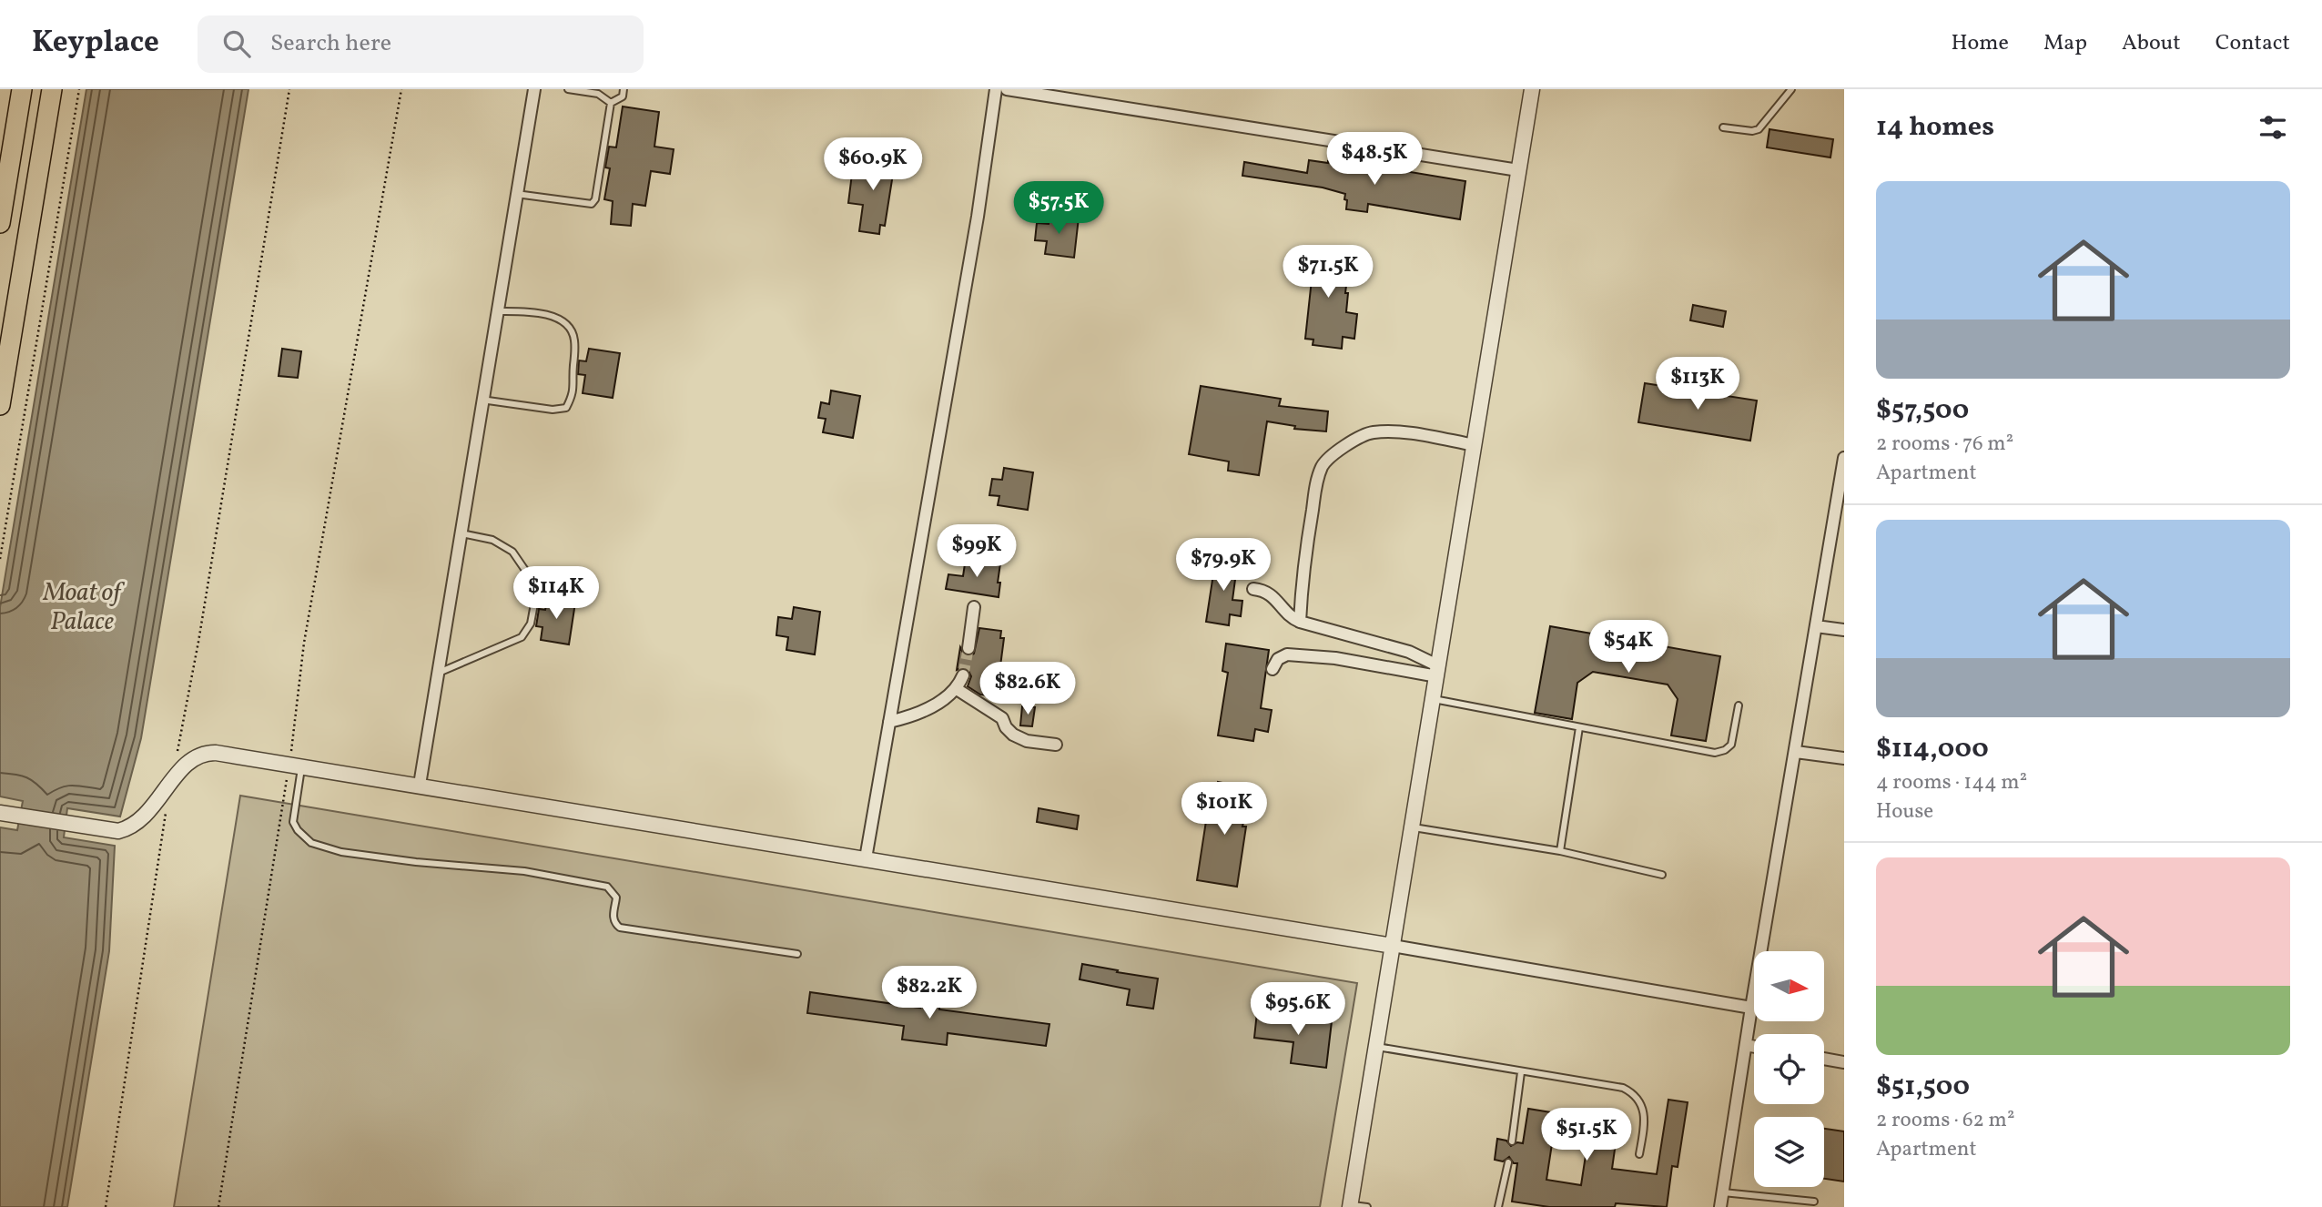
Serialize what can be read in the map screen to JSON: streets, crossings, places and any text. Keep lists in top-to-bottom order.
{
  "water": ["Moat of Palace"],
  "north": "right",
  "page": {
    "header": "Keyplace",
    "search": "Search here",
    "nav": [
      "Home",
      "Map",
      "About",
      "Contact"
    ],
    "heading": "14 homes",
    "price": [
      "$48.5K",
      "$60.9K",
      "$57.5K",
      "$71.5K",
      "$113K",
      "$99K",
      "$79.9K",
      "$114K",
      "$54K",
      "$82.6K",
      "$101K",
      "$82.2K",
      "$95.6K",
      "$51.5K"
    ],
    "list": [
      {
        "name": "$57,500",
        "note": "2 rooms · 76 m² · Apartment"
      },
      {
        "name": "$114,000",
        "note": "4 rooms · 144 m² · House"
      },
      {
        "name": "$51,500",
        "note": "2 rooms · 62 m² · Apartment"
      }
    ]
  }
}
